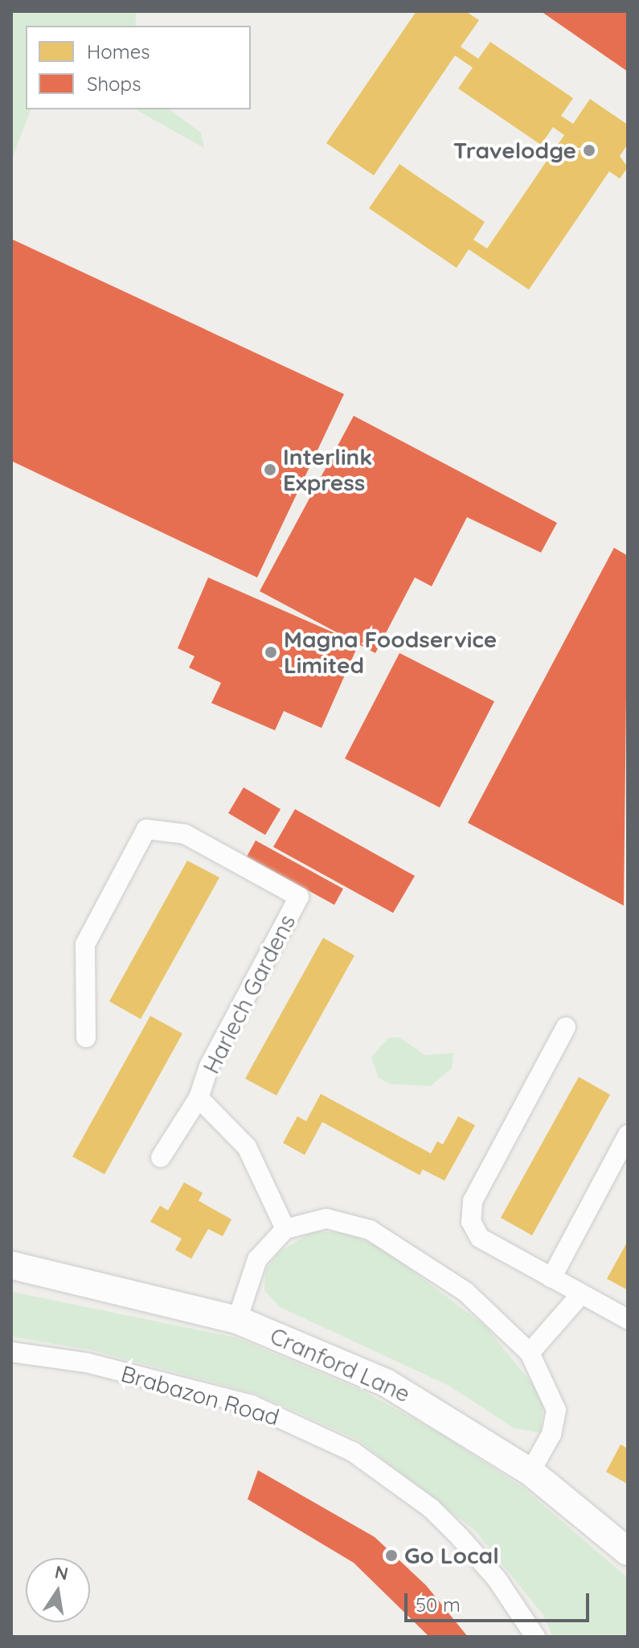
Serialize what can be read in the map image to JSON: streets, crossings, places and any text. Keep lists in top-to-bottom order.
{
  "streets": {
    "street": ["Harlech Gardens", "Cranford Lane", "Brabazon Road"]
  },
  "places": [
    "Travelodge",
    "Interlink Express",
    "Magna Foodservice Limited",
    "Go Local"
  ],
  "legend": ["Homes", "Shops"],
  "scale_bar": "50 m",
  "north": "top"
}
